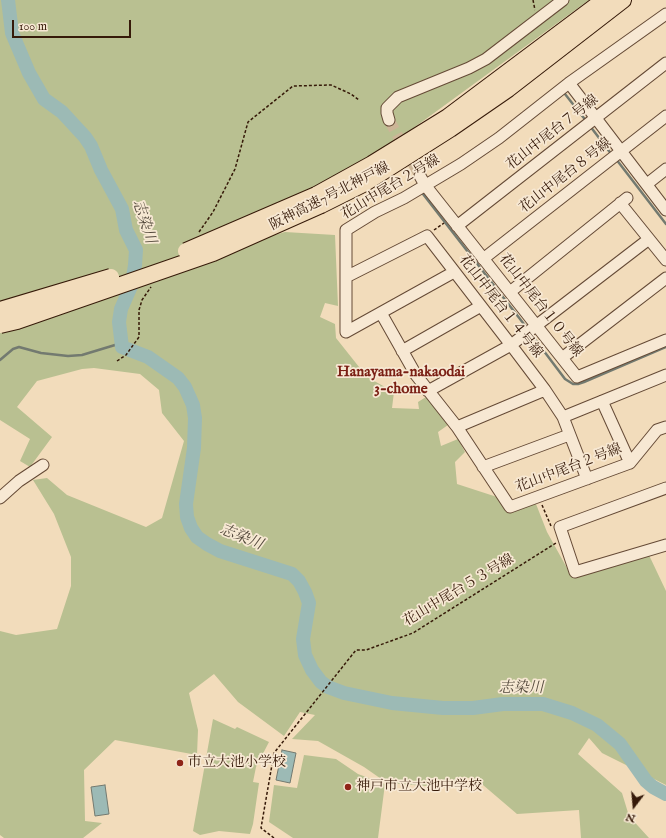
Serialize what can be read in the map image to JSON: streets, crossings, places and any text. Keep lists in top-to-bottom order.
{
  "streets": {
    "highway": ["阪神高速7号北神戸線"],
    "street": [
      "花山中尾台７号線",
      "花山中尾台８号線",
      "花山中尾台２号線",
      "花山中尾台１０号線",
      "花山中尾台１４号線"
    ],
    "path": ["花山中尾台５３号線"]
  },
  "crossings": [
    ["花山中尾台７号線", "花山中尾台１０号線"],
    ["花山中尾台８号線", "花山中尾台１０号線"],
    ["花山中尾台２号線", "花山中尾台１０号線"],
    ["花山中尾台２号線", "花山中尾台１４号線"]
  ],
  "districts": ["Hanayama-nakaodai 3-chome"],
  "water": ["志染川"],
  "places": ["市立大池小学校", "神戸市立大池中学校"],
  "scale_bar": "100 m",
  "north": "bottom"
}
